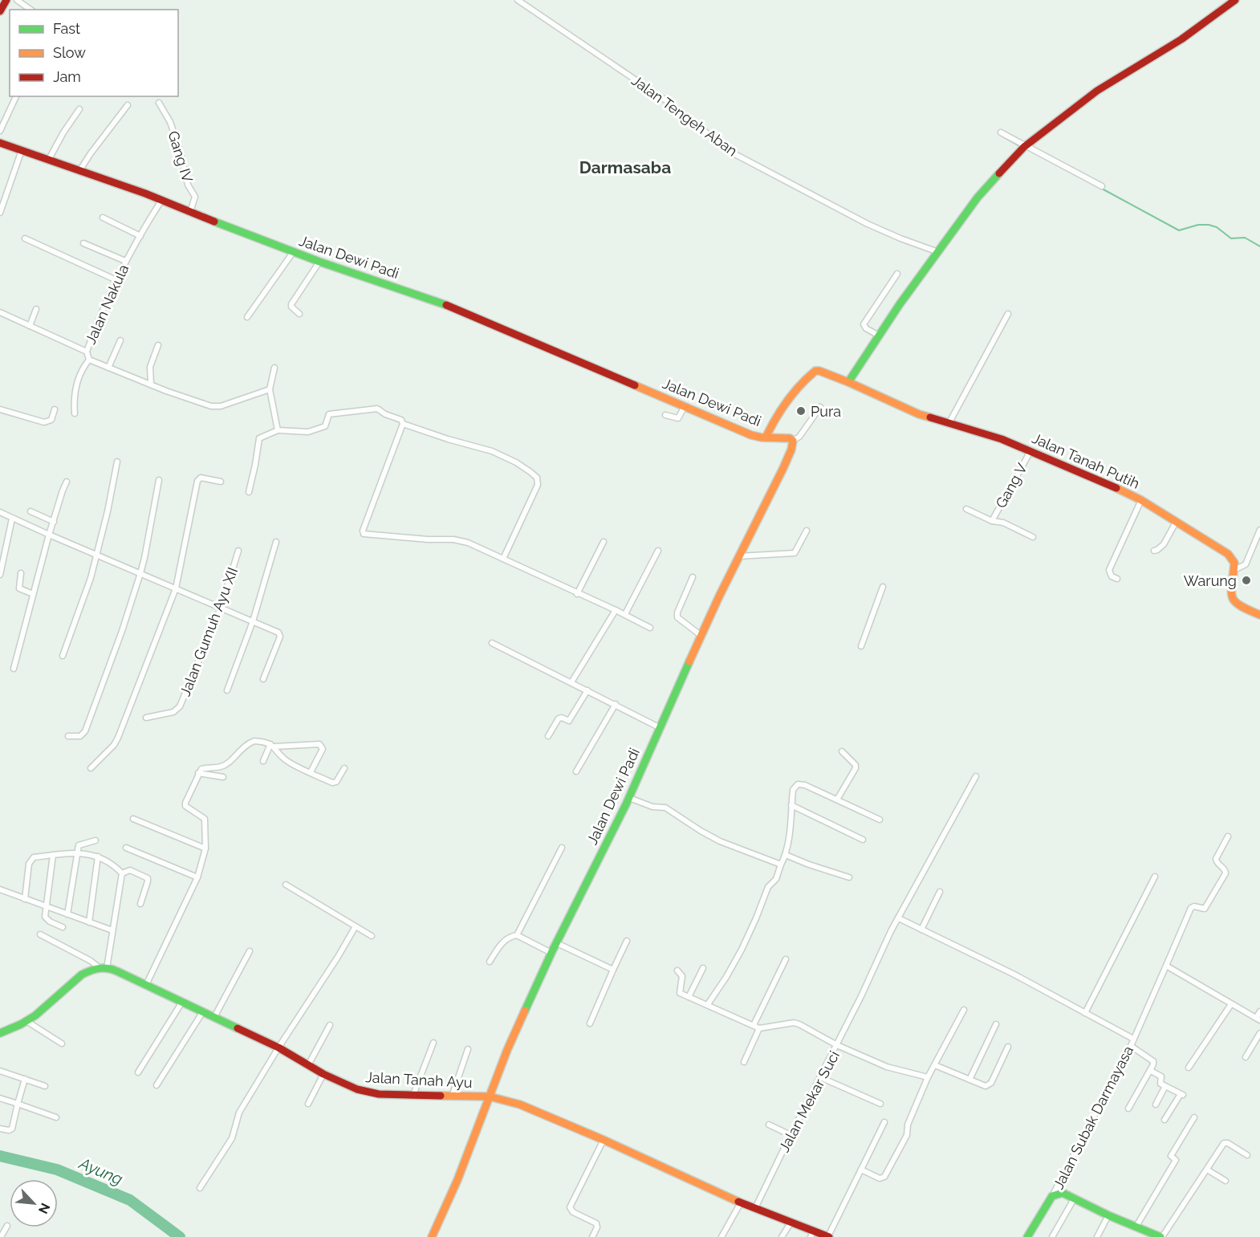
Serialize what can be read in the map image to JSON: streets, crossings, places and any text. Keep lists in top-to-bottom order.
{
  "streets": {
    "street": [
      "Jalan Tengeh Aban",
      "Gang IV",
      "Jalan Dewi Padi",
      "Jalan Nakula",
      "Jalan Tanah Putih",
      "Gang V",
      "Jalan Gumuh Ayu XII",
      "Jalan Tanah Ayu",
      "Jalan Mekar Suci",
      "Jalan Subak Darmayasa"
    ]
  },
  "crossings": [
    ["Gang IV", "Jalan Dewi Padi"],
    ["Jalan Dewi Padi", "Jalan Nakula"],
    ["Jalan Dewi Padi", "Jalan Tanah Putih"],
    ["Jalan Dewi Padi", "Jalan Tanah Ayu"],
    ["Jalan Tanah Putih", "Gang V"],
    ["Jalan Tanah Ayu", "Jalan Mekar Suci"]
  ],
  "districts": ["Darmasaba"],
  "water": ["Ayung"],
  "places": ["Pura", "Warung"],
  "legend": ["Fast", "Slow", "Jam"],
  "north": "bottom right"
}
